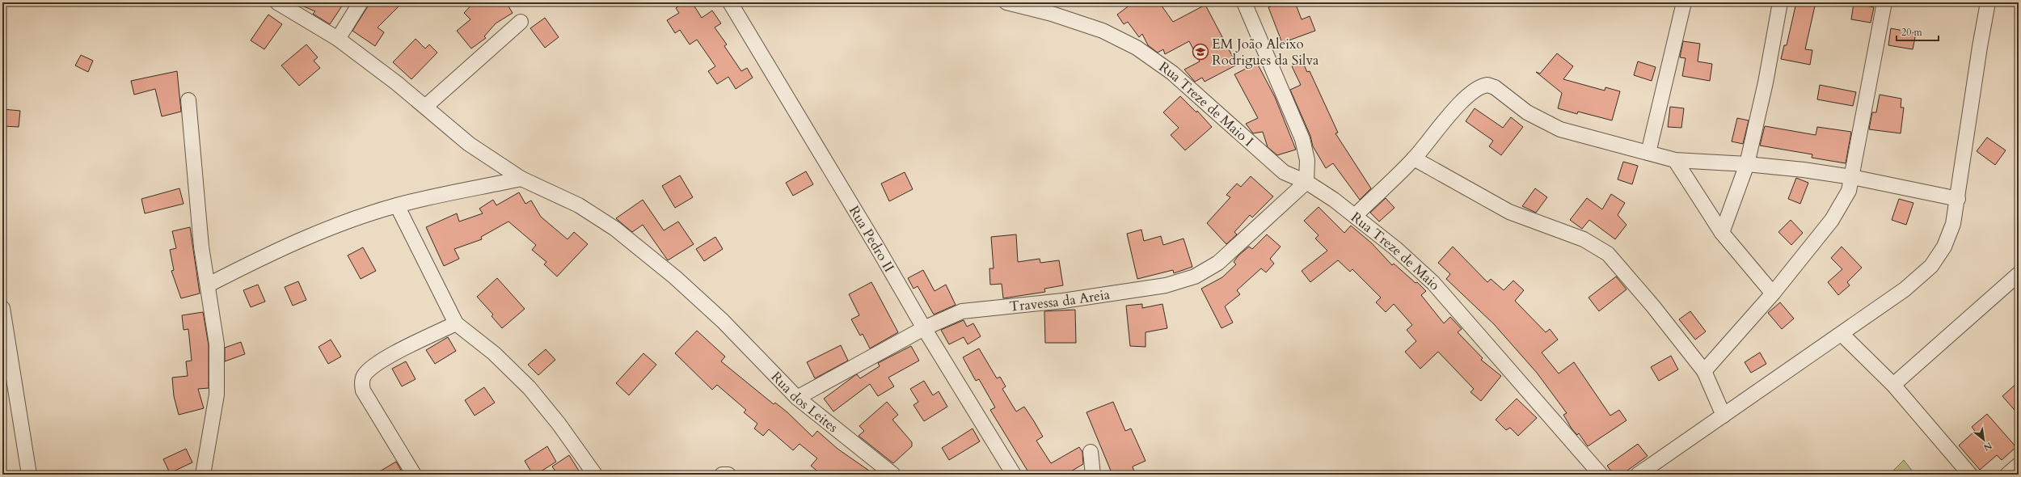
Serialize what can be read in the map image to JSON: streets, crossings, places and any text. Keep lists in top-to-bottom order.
{
  "streets": {
    "street": [
      "Rua Treze de Maio I",
      "Rua Pedro II",
      "Rua Treze de Maio",
      "Travessa da Areia",
      "Rua dos Leites"
    ]
  },
  "crossings": [
    ["Rua Treze de Maio I", "Rua Treze de Maio"],
    ["Rua Treze de Maio I", "Travessa da Areia"],
    ["Rua Pedro II", "Travessa da Areia"],
    ["Rua Treze de Maio", "Travessa da Areia"],
    ["Travessa da Areia", "Rua dos Leites"]
  ],
  "places": {
    "school or university": ["EM João Aleixo Rodrigues da Silva"]
  },
  "scale_bar": "20 m",
  "north": "bottom right"
}
